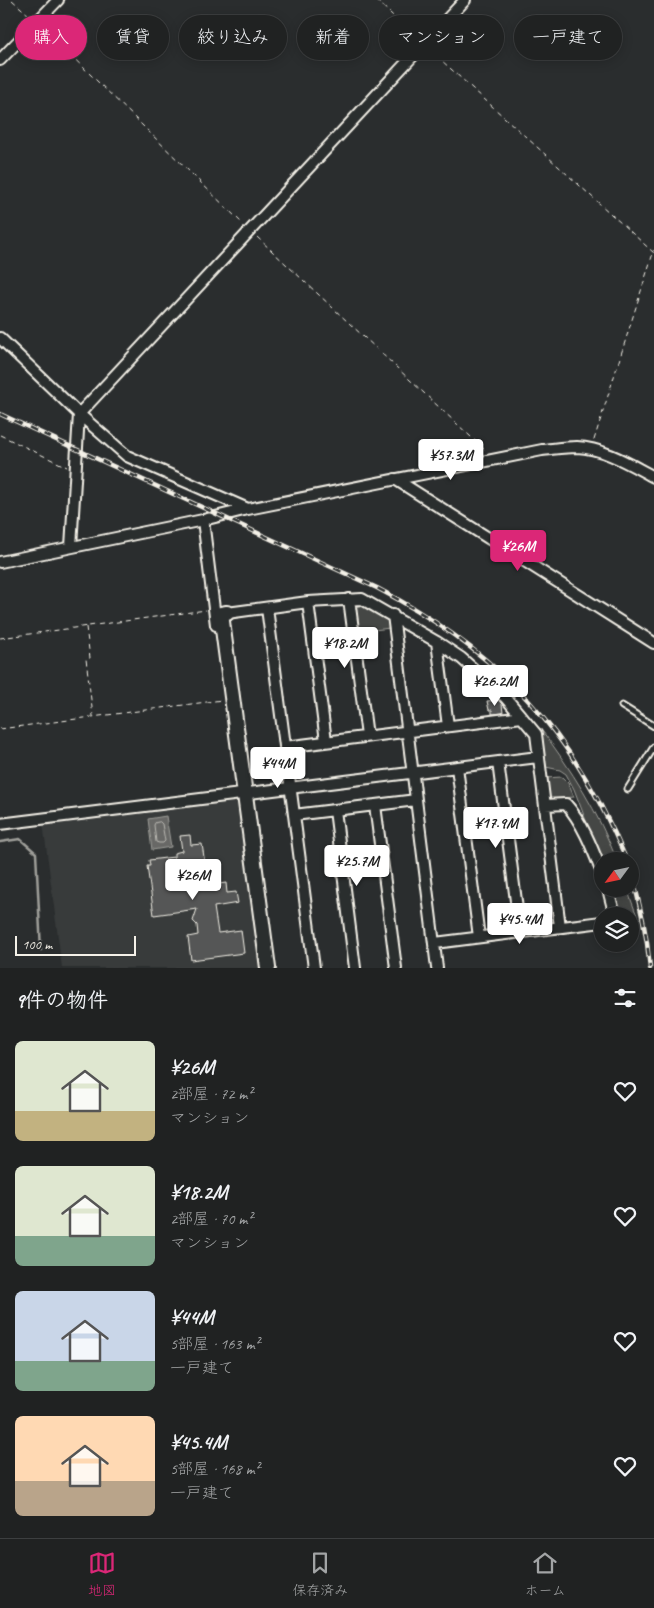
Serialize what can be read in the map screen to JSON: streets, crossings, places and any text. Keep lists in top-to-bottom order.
{
  "scale_bar": "100 m",
  "north": "bottom left",
  "page": {
    "chip": [
      "購入",
      "賃貸",
      "絞り込み",
      "新着",
      "マンション",
      "一戸建て"
    ],
    "price": [
      "¥57.3M",
      "¥26M",
      "¥18.2M",
      "¥26.2M",
      "¥44M",
      "¥17.9M",
      "¥25.7M",
      "¥26M",
      "¥45.4M"
    ],
    "scale": "100 m",
    "heading": "9件の物件",
    "list": [
      {
        "name": "¥26M",
        "note": "2部屋 · 72 m² · マンション"
      },
      {
        "name": "¥18.2M",
        "note": "2部屋 · 70 m² · マンション"
      },
      {
        "name": "¥44M",
        "note": "5部屋 · 163 m² · 一戸建て"
      },
      {
        "name": "¥45.4M",
        "note": "5部屋 · 168 m² · 一戸建て"
      }
    ],
    "tabs": ["地図", "保存済み", "ホーム"]
  }
}
